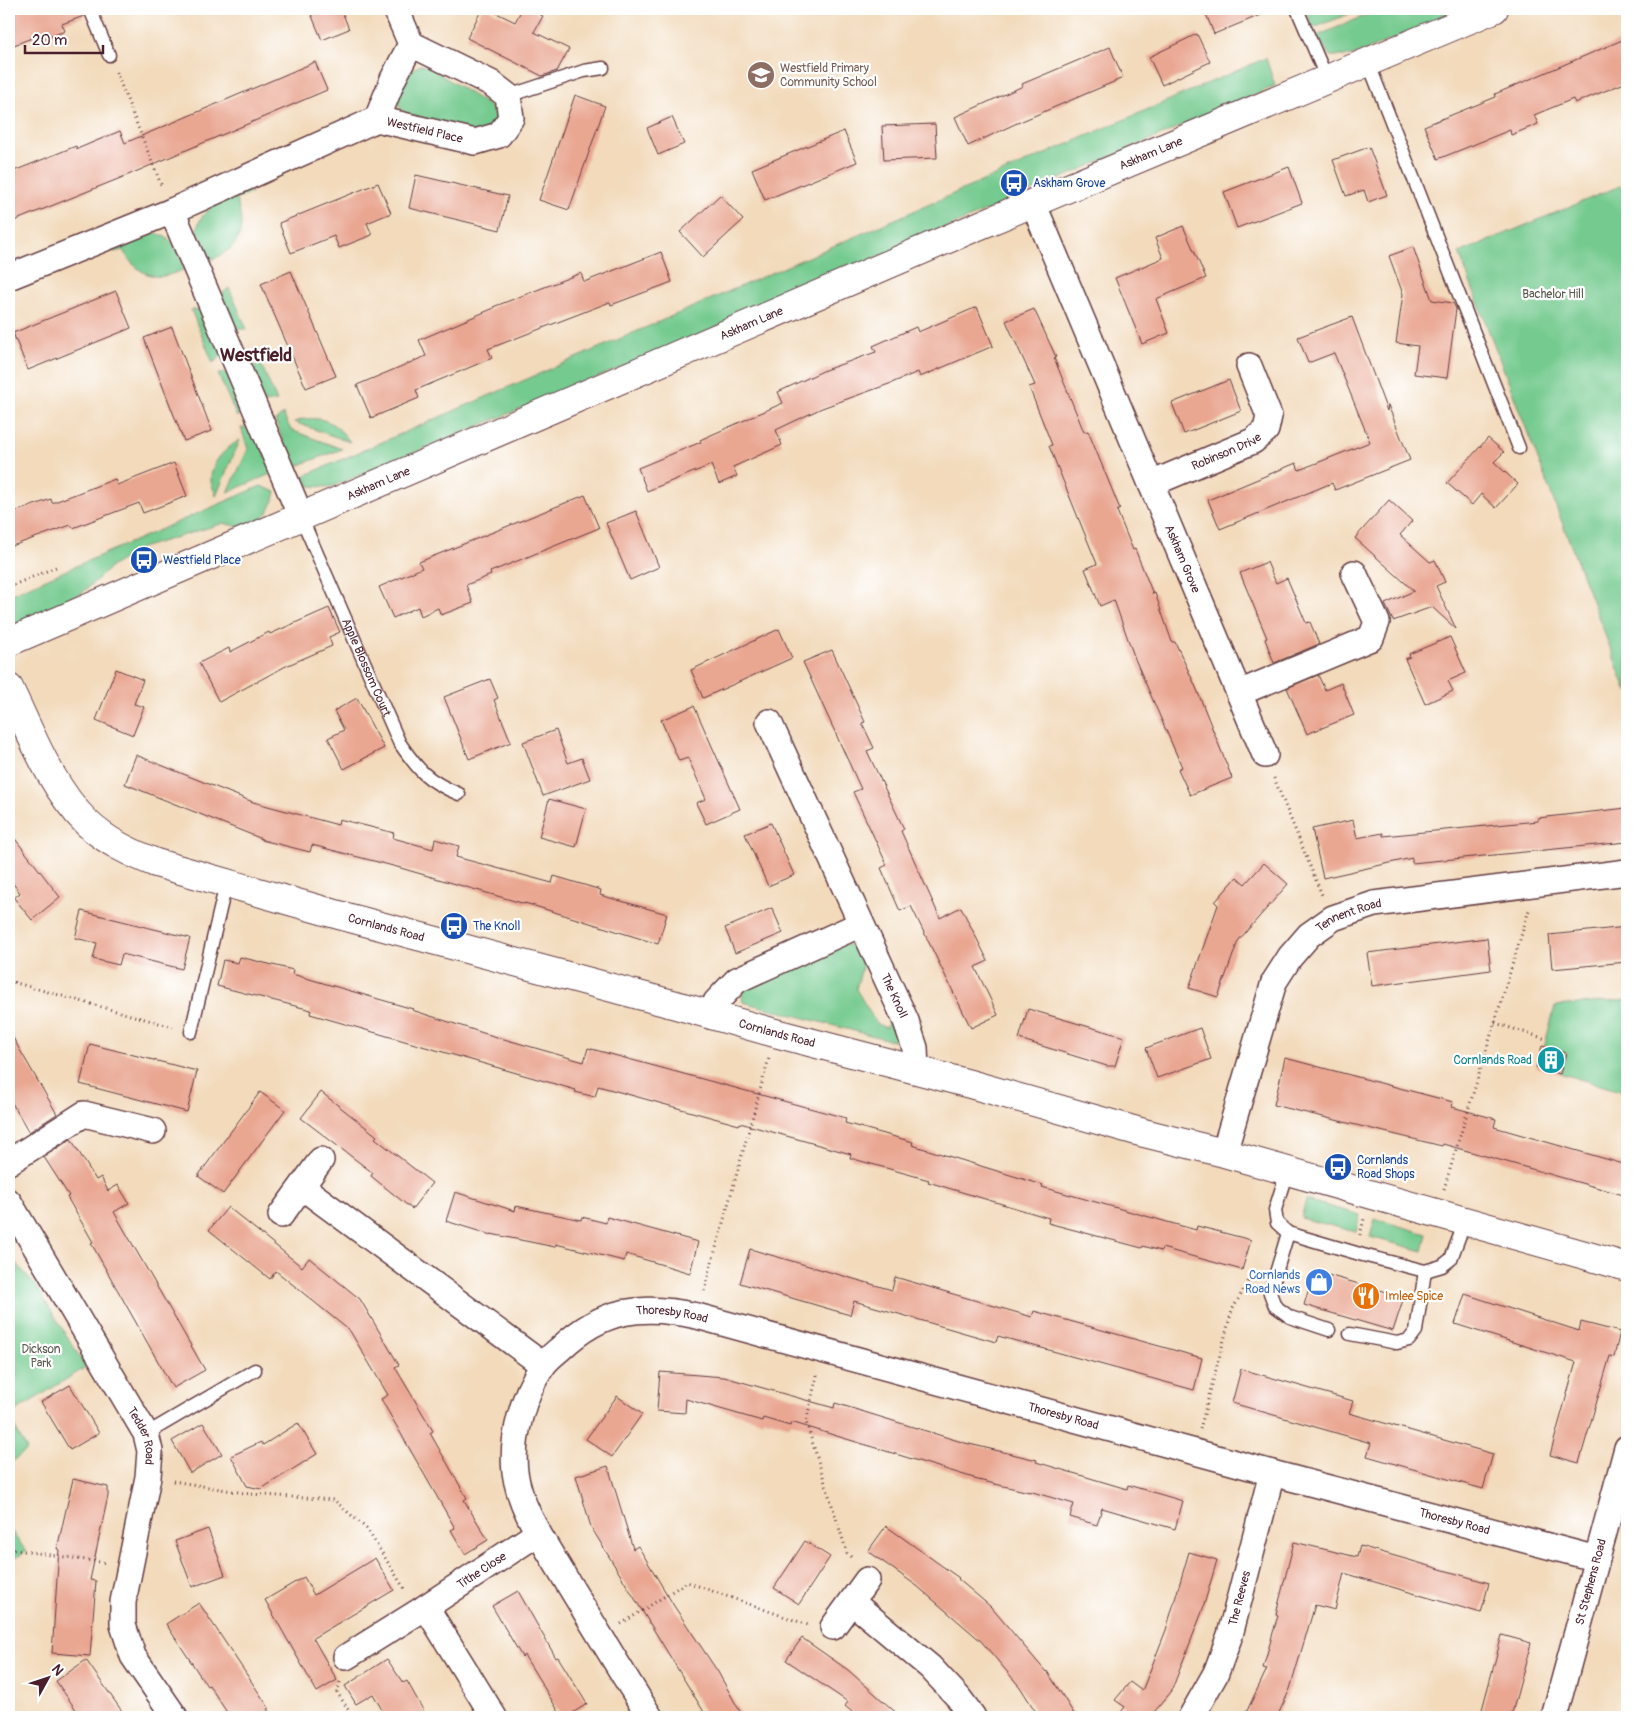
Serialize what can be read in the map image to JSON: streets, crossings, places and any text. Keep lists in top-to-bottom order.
{
  "streets": {
    "street": [
      "Westfield Place",
      "Askham Lane",
      "Robinson Drive",
      "Askham Grove",
      "Tennent Road",
      "Cornlands Road",
      "The Knoll",
      "Thoresby Road",
      "Tedder Road",
      "Tithe Close",
      "St Stephens Road",
      "The Reeves"
    ],
    "lane": ["Apple Blossom Court"]
  },
  "crossings": [
    ["Askham Lane", "Askham Grove"],
    ["Askham Lane", "Apple Blossom Court"],
    ["Robinson Drive", "Askham Grove"],
    ["Tennent Road", "Cornlands Road"],
    ["Cornlands Road", "The Knoll"],
    ["Thoresby Road", "Tithe Close"],
    ["Thoresby Road", "St Stephens Road"],
    ["Thoresby Road", "The Reeves"]
  ],
  "districts": ["Westfield"],
  "parks": ["Bachelor Hill", "Dickson Park"],
  "places": {
    "school or university": ["Westfield Primary Community School"],
    "bus stop": [
      "Askham Grove",
      "Westfield Place",
      "The Knoll",
      "Cornlands Road Shops"
    ],
    "building": ["Cornlands Road"],
    "shop": ["Cornlands Road News"],
    "restaurant": ["Imlee Spice"]
  },
  "scale_bar": "20 m",
  "north": "top right"
}
